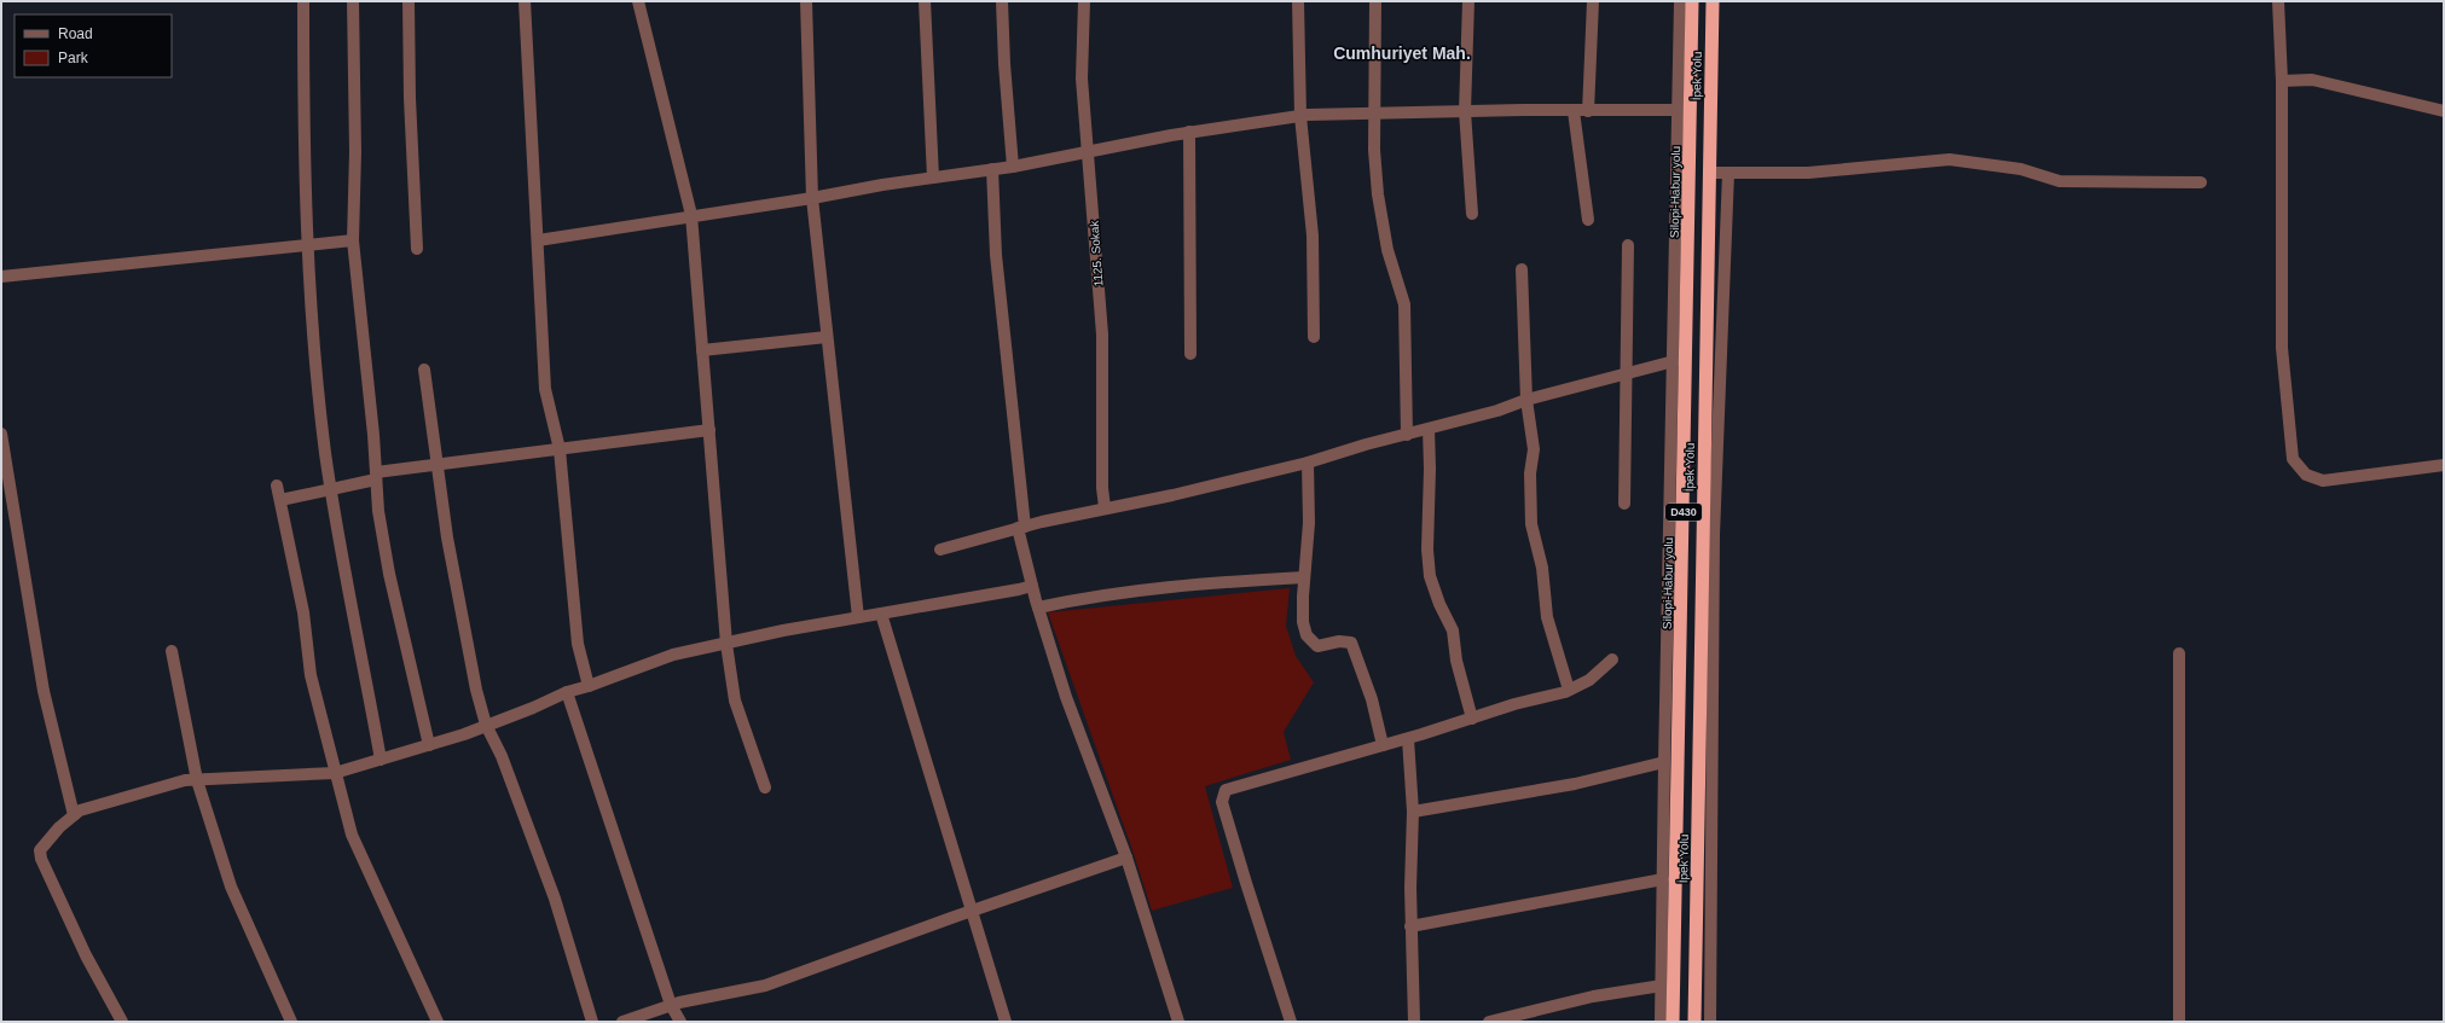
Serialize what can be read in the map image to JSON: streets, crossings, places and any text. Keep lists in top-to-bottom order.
{
  "streets": {
    "highway": ["İpek Yolu", "Silopi-Habur yolu", "D430"],
    "street": ["1125. Sokak"]
  },
  "districts": ["Cumhuriyet Mah."],
  "legend": ["Road", "Park"]
}
